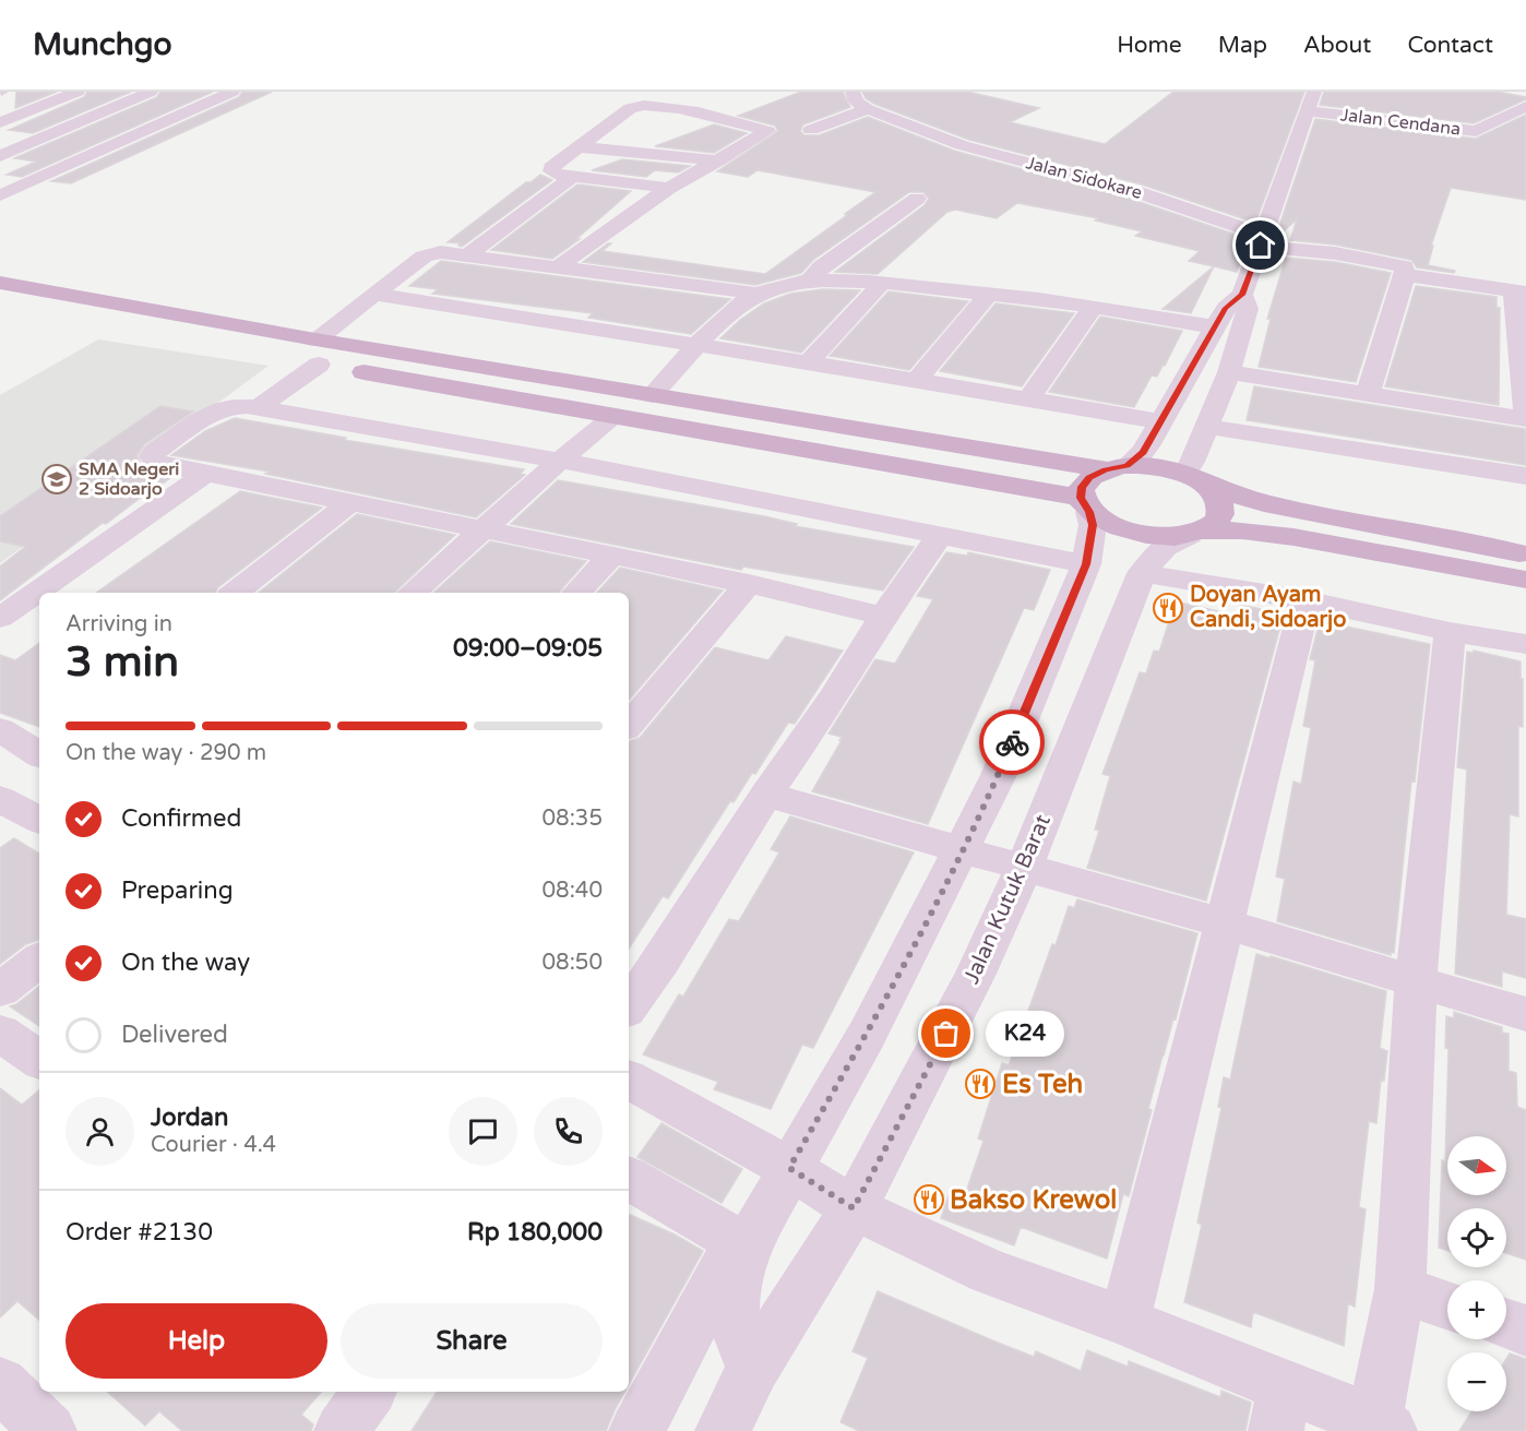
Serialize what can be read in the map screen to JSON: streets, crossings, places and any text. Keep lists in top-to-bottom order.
{
  "streets": {
    "street": ["Jalan Cendana", "Jalan Sidokare", "Jalan Kutuk Barat"]
  },
  "places": {
    "school or university": ["SMA Negeri 2 Sidoarjo"],
    "restaurant": ["Doyan Ayam Candi, Sidoarjo", "Es Teh", "Bakso Krewol"],
    "other": ["K24"]
  },
  "north": "right",
  "page": {
    "header": "Munchgo",
    "nav": [
      "Home",
      "Map",
      "About",
      "Contact"
    ],
    "heading": ["3 min", "Arriving in", "09:00–09:05"],
    "panel": [
      "Jordan",
      "Courier · 4.4",
      "Order #2130",
      "Rp 180,000"
    ],
    "bar": "On the way · 290 m",
    "list": [
      ["Confirmed", "08:35"],
      ["Preparing", "08:40"],
      ["On the way", "08:50"],
      "Delivered"
    ],
    "bubble": "K24",
    "map_buttons": ["+", "−"],
    "buttons": ["Help", "Share"]
  }
}
